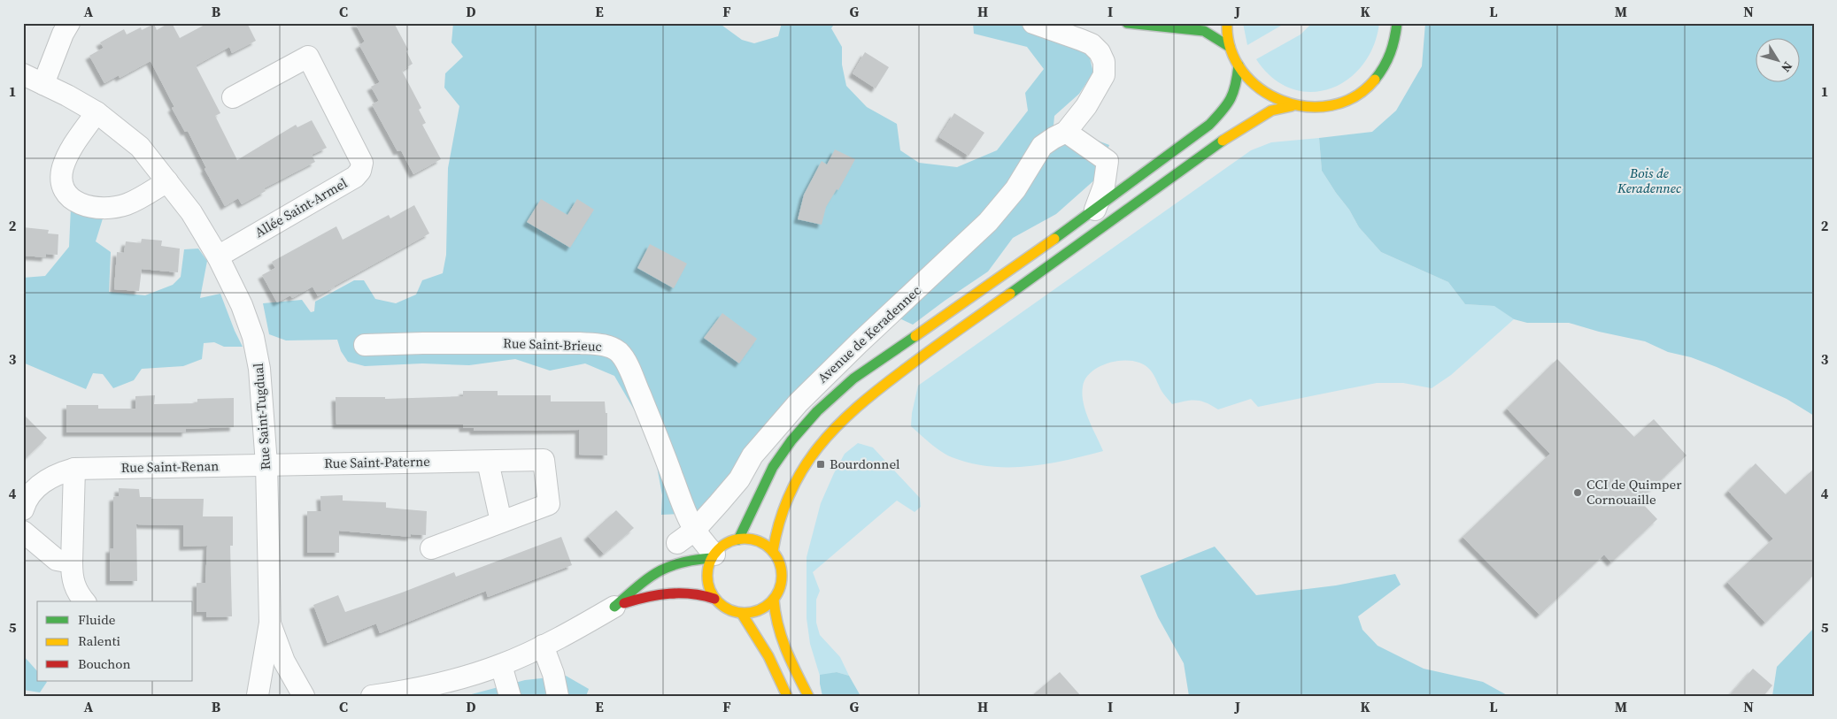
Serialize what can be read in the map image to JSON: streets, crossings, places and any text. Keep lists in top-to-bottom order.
{
  "streets": {
    "street": [
      "Allée Saint-Armel",
      "Avenue de Keradennec",
      "Rue Saint-Brieuc",
      "Rue Saint-Tugdual",
      "Rue Saint-Paterne",
      "Rue Saint-Renan"
    ]
  },
  "crossings": [
    ["Allée Saint-Armel", "Rue Saint-Tugdual"],
    ["Avenue de Keradennec", "Rue Saint-Brieuc"],
    ["Rue Saint-Tugdual", "Rue Saint-Paterne"],
    ["Rue Saint-Tugdual", "Rue Saint-Renan"],
    ["Rue Saint-Paterne", "Rue Saint-Renan"]
  ],
  "parks": ["Bois de Keradennec"],
  "places": {
    "transit": ["Bourdonnel"],
    "other": ["CCI de Quimper Cornouaille"]
  },
  "legend": ["Fluide", "Ralenti", "Bouchon"],
  "north": "bottom right",
  "grid": {
    "columns": [
      "A",
      "B",
      "C",
      "D",
      "E",
      "F",
      "G",
      "H",
      "I",
      "J",
      "K",
      "L",
      "M",
      "N"
    ],
    "rows": [
      "1",
      "2",
      "3",
      "4",
      "5"
    ]
  }
}
